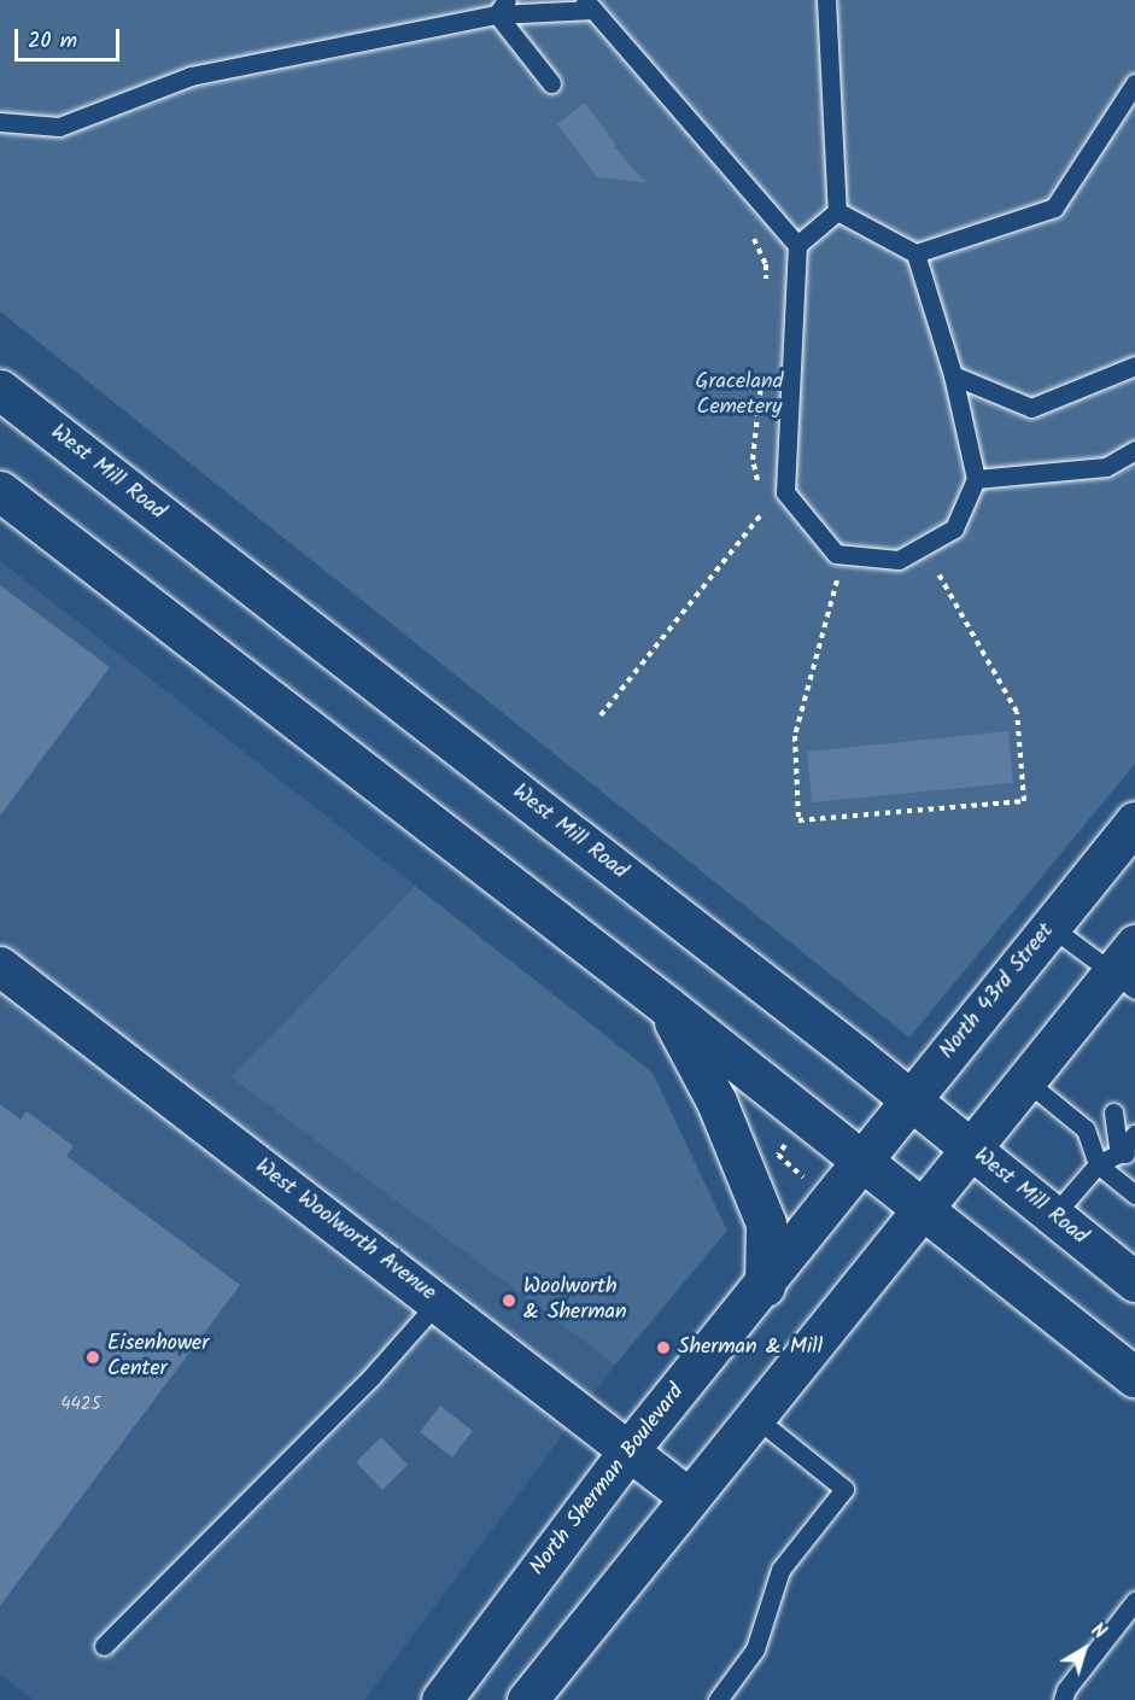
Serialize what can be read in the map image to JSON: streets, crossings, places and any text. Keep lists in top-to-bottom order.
{
  "streets": {
    "main road": ["West Mill Road", "North 43rd Street", "North Sherman Boulevard"],
    "street": ["West Woolworth Avenue"]
  },
  "crossings": [
    ["West Mill Road", "North 43rd Street"],
    ["North 43rd Street", "North Sherman Boulevard"],
    ["West Woolworth Avenue", "North Sherman Boulevard"]
  ],
  "parks": ["Graceland Cemetery"],
  "places": ["Woolworth & Sherman", "Sherman & Mill", "Eisenhower Center"],
  "house_numbers": ["4425"],
  "scale_bar": "20 m",
  "north": "top right"
}
